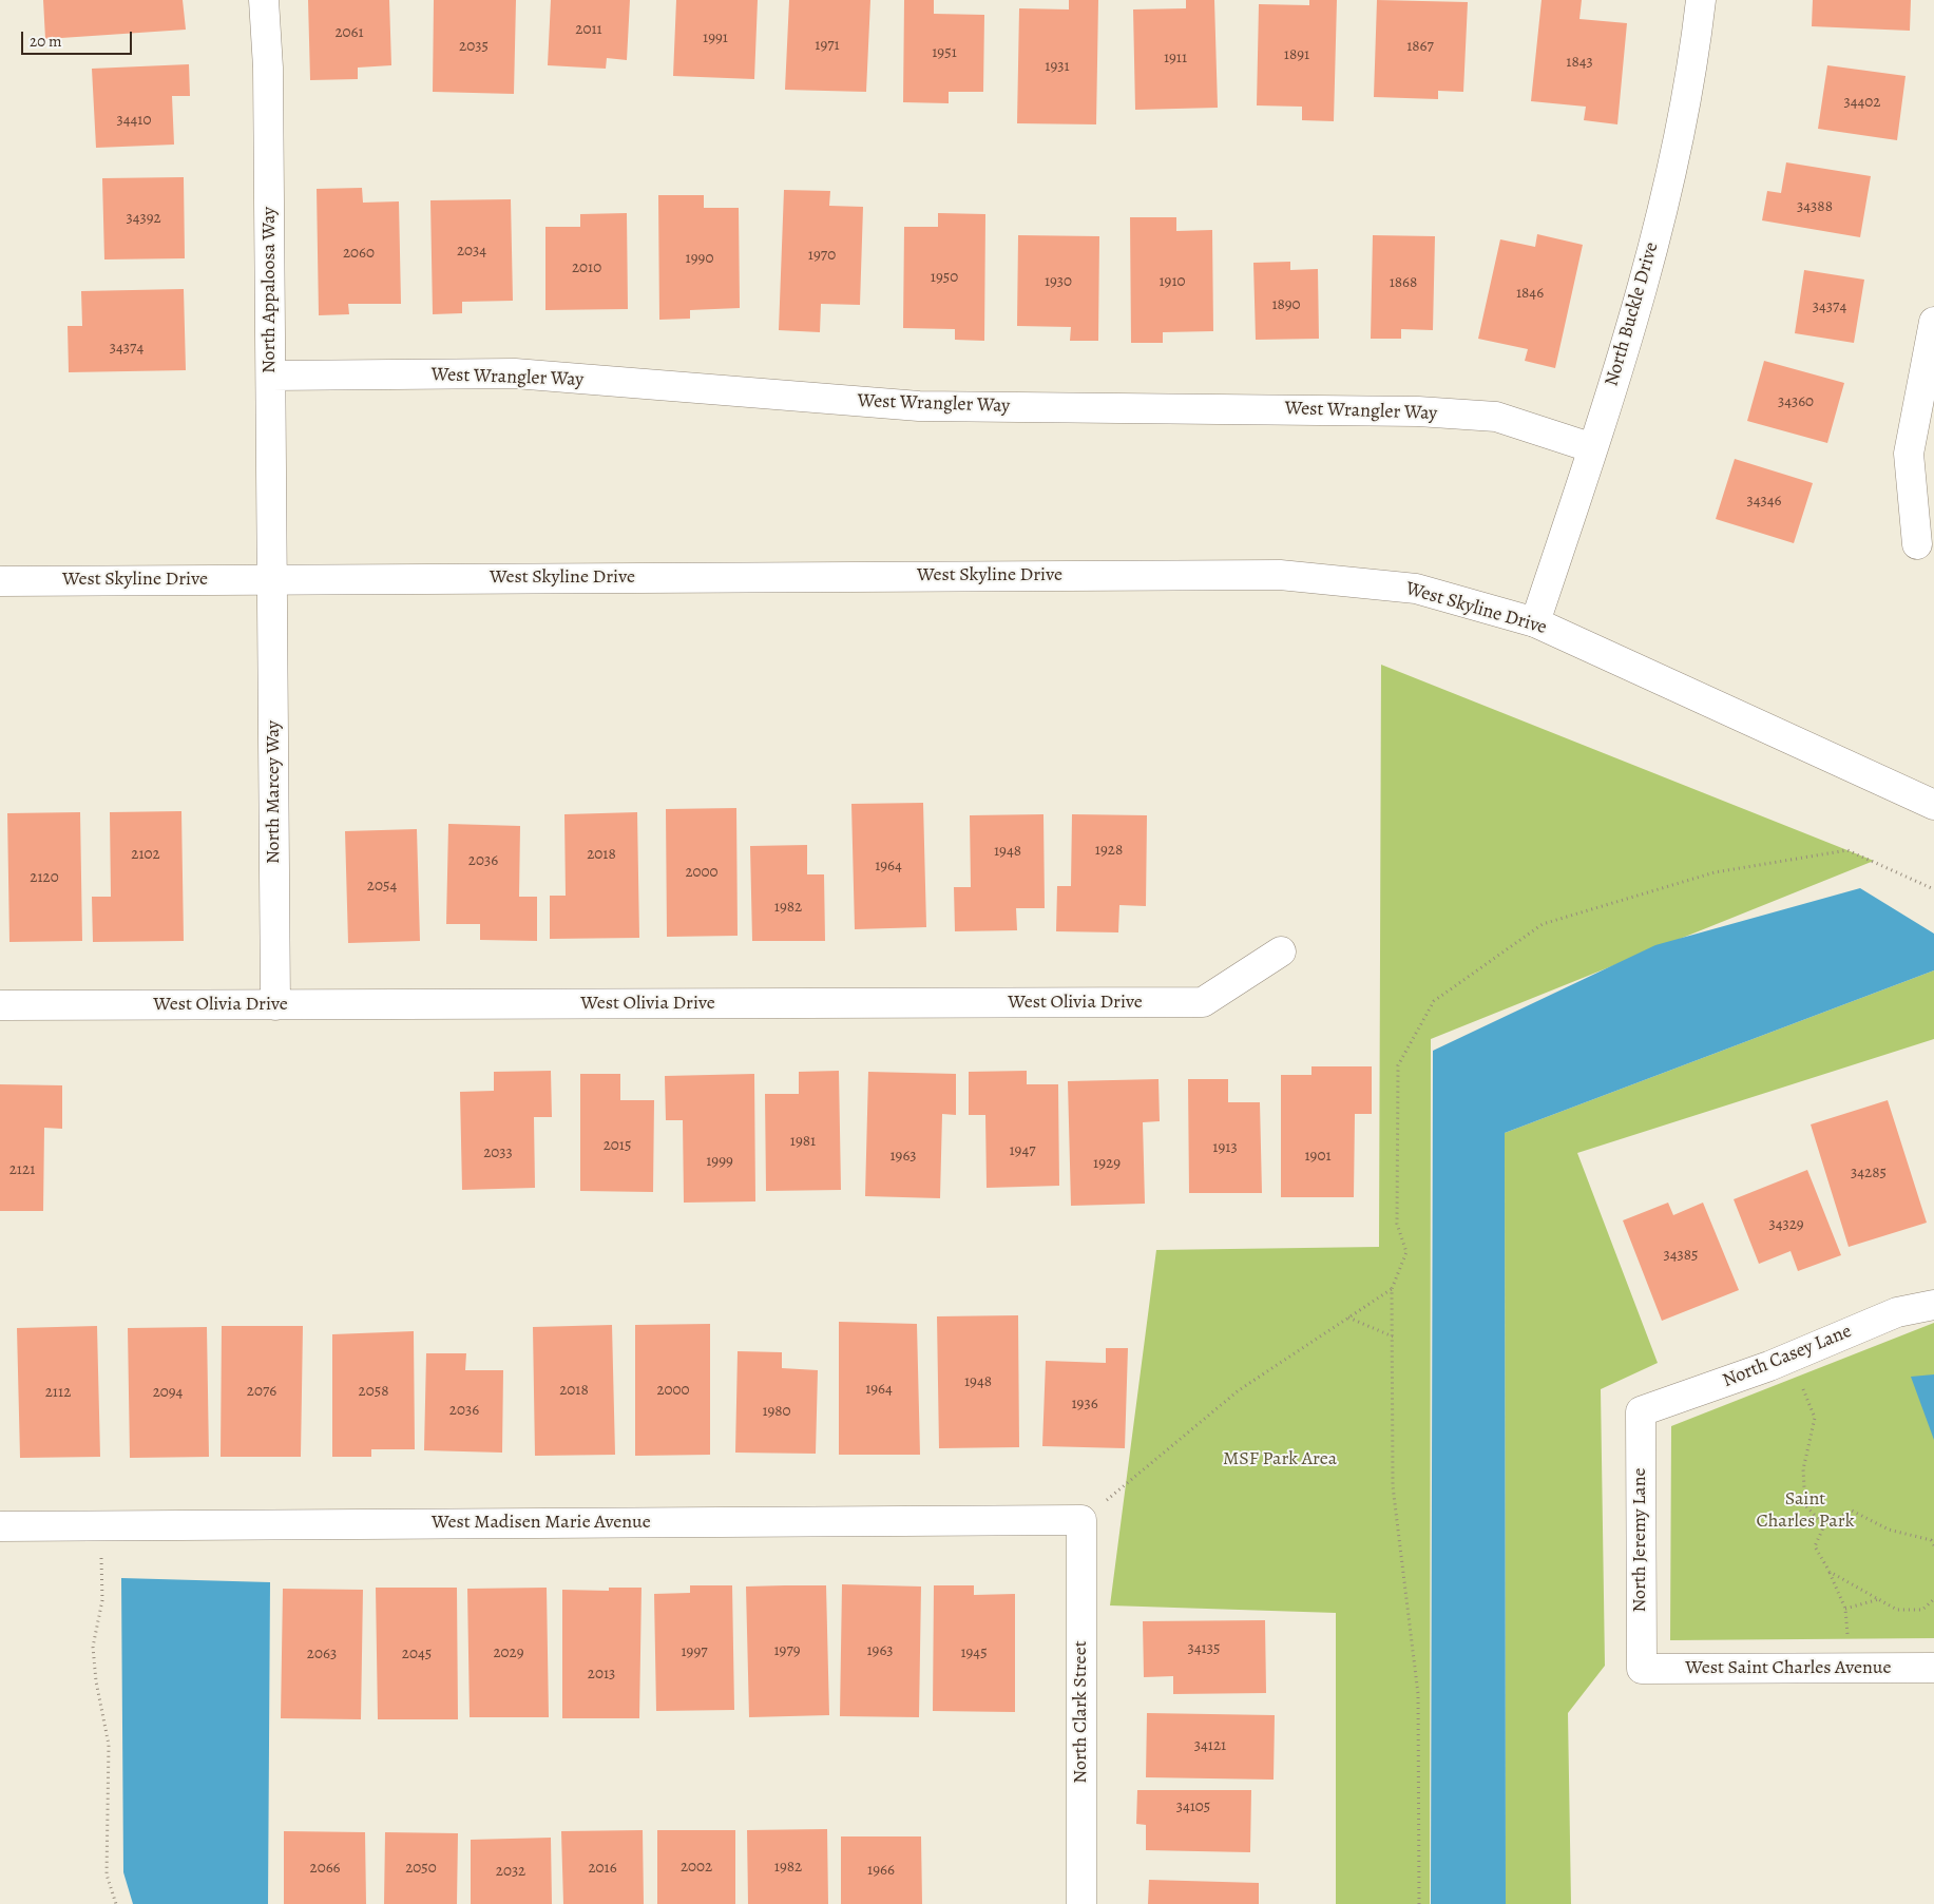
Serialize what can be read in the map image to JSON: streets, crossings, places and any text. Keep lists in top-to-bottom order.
{
  "streets": {
    "street": [
      "North Appaloosa Way",
      "North Buckle Drive",
      "West Wrangler Way",
      "West Skyline Drive",
      "North Marcey Way",
      "West Olivia Drive",
      "North Casey Lane",
      "West Madisen Marie Avenue",
      "North Jeremy Lane",
      "West Saint Charles Avenue",
      "North Clark Street"
    ]
  },
  "crossings": [
    ["North Appaloosa Way", "West Wrangler Way"],
    ["North Appaloosa Way", "West Skyline Drive"],
    ["North Appaloosa Way", "North Marcey Way"],
    ["North Buckle Drive", "West Wrangler Way"],
    ["North Buckle Drive", "West Skyline Drive"],
    ["West Skyline Drive", "North Marcey Way"],
    ["North Marcey Way", "West Olivia Drive"],
    ["North Casey Lane", "North Jeremy Lane"],
    ["West Madisen Marie Avenue", "North Clark Street"],
    ["North Jeremy Lane", "West Saint Charles Avenue"]
  ],
  "parks": ["MSF Park Area", "Saint Charles Park"],
  "house_numbers": [
    "2011",
    "2061",
    "1991",
    "1971",
    "2035",
    "1867",
    "1951",
    "1891",
    "1911",
    "1843",
    "1931",
    "34402",
    "34410",
    "34388",
    "34392",
    "2034",
    "2060",
    "1970",
    "1990",
    "2010",
    "1950",
    "1930",
    "1910",
    "1868",
    "1846",
    "1890",
    "34374",
    "34374",
    "34360",
    "34346",
    "1928",
    "1948",
    "2102",
    "2018",
    "2036",
    "1964",
    "2000",
    "2120",
    "2054",
    "1982",
    "1981",
    "2015",
    "1913",
    "1947",
    "2033",
    "1963",
    "1901",
    "1999",
    "1929",
    "2121",
    "34285",
    "34329",
    "34385",
    "1948",
    "1964",
    "2018",
    "2000",
    "2076",
    "2058",
    "2112",
    "2094",
    "1936",
    "2036",
    "1980",
    "34135",
    "1979",
    "1963",
    "1997",
    "2029",
    "1945",
    "2063",
    "2045",
    "2013",
    "34121",
    "34105",
    "2002",
    "1982",
    "2066",
    "2050",
    "2016",
    "1966",
    "2032"
  ],
  "scale_bar": "20 m"
}
